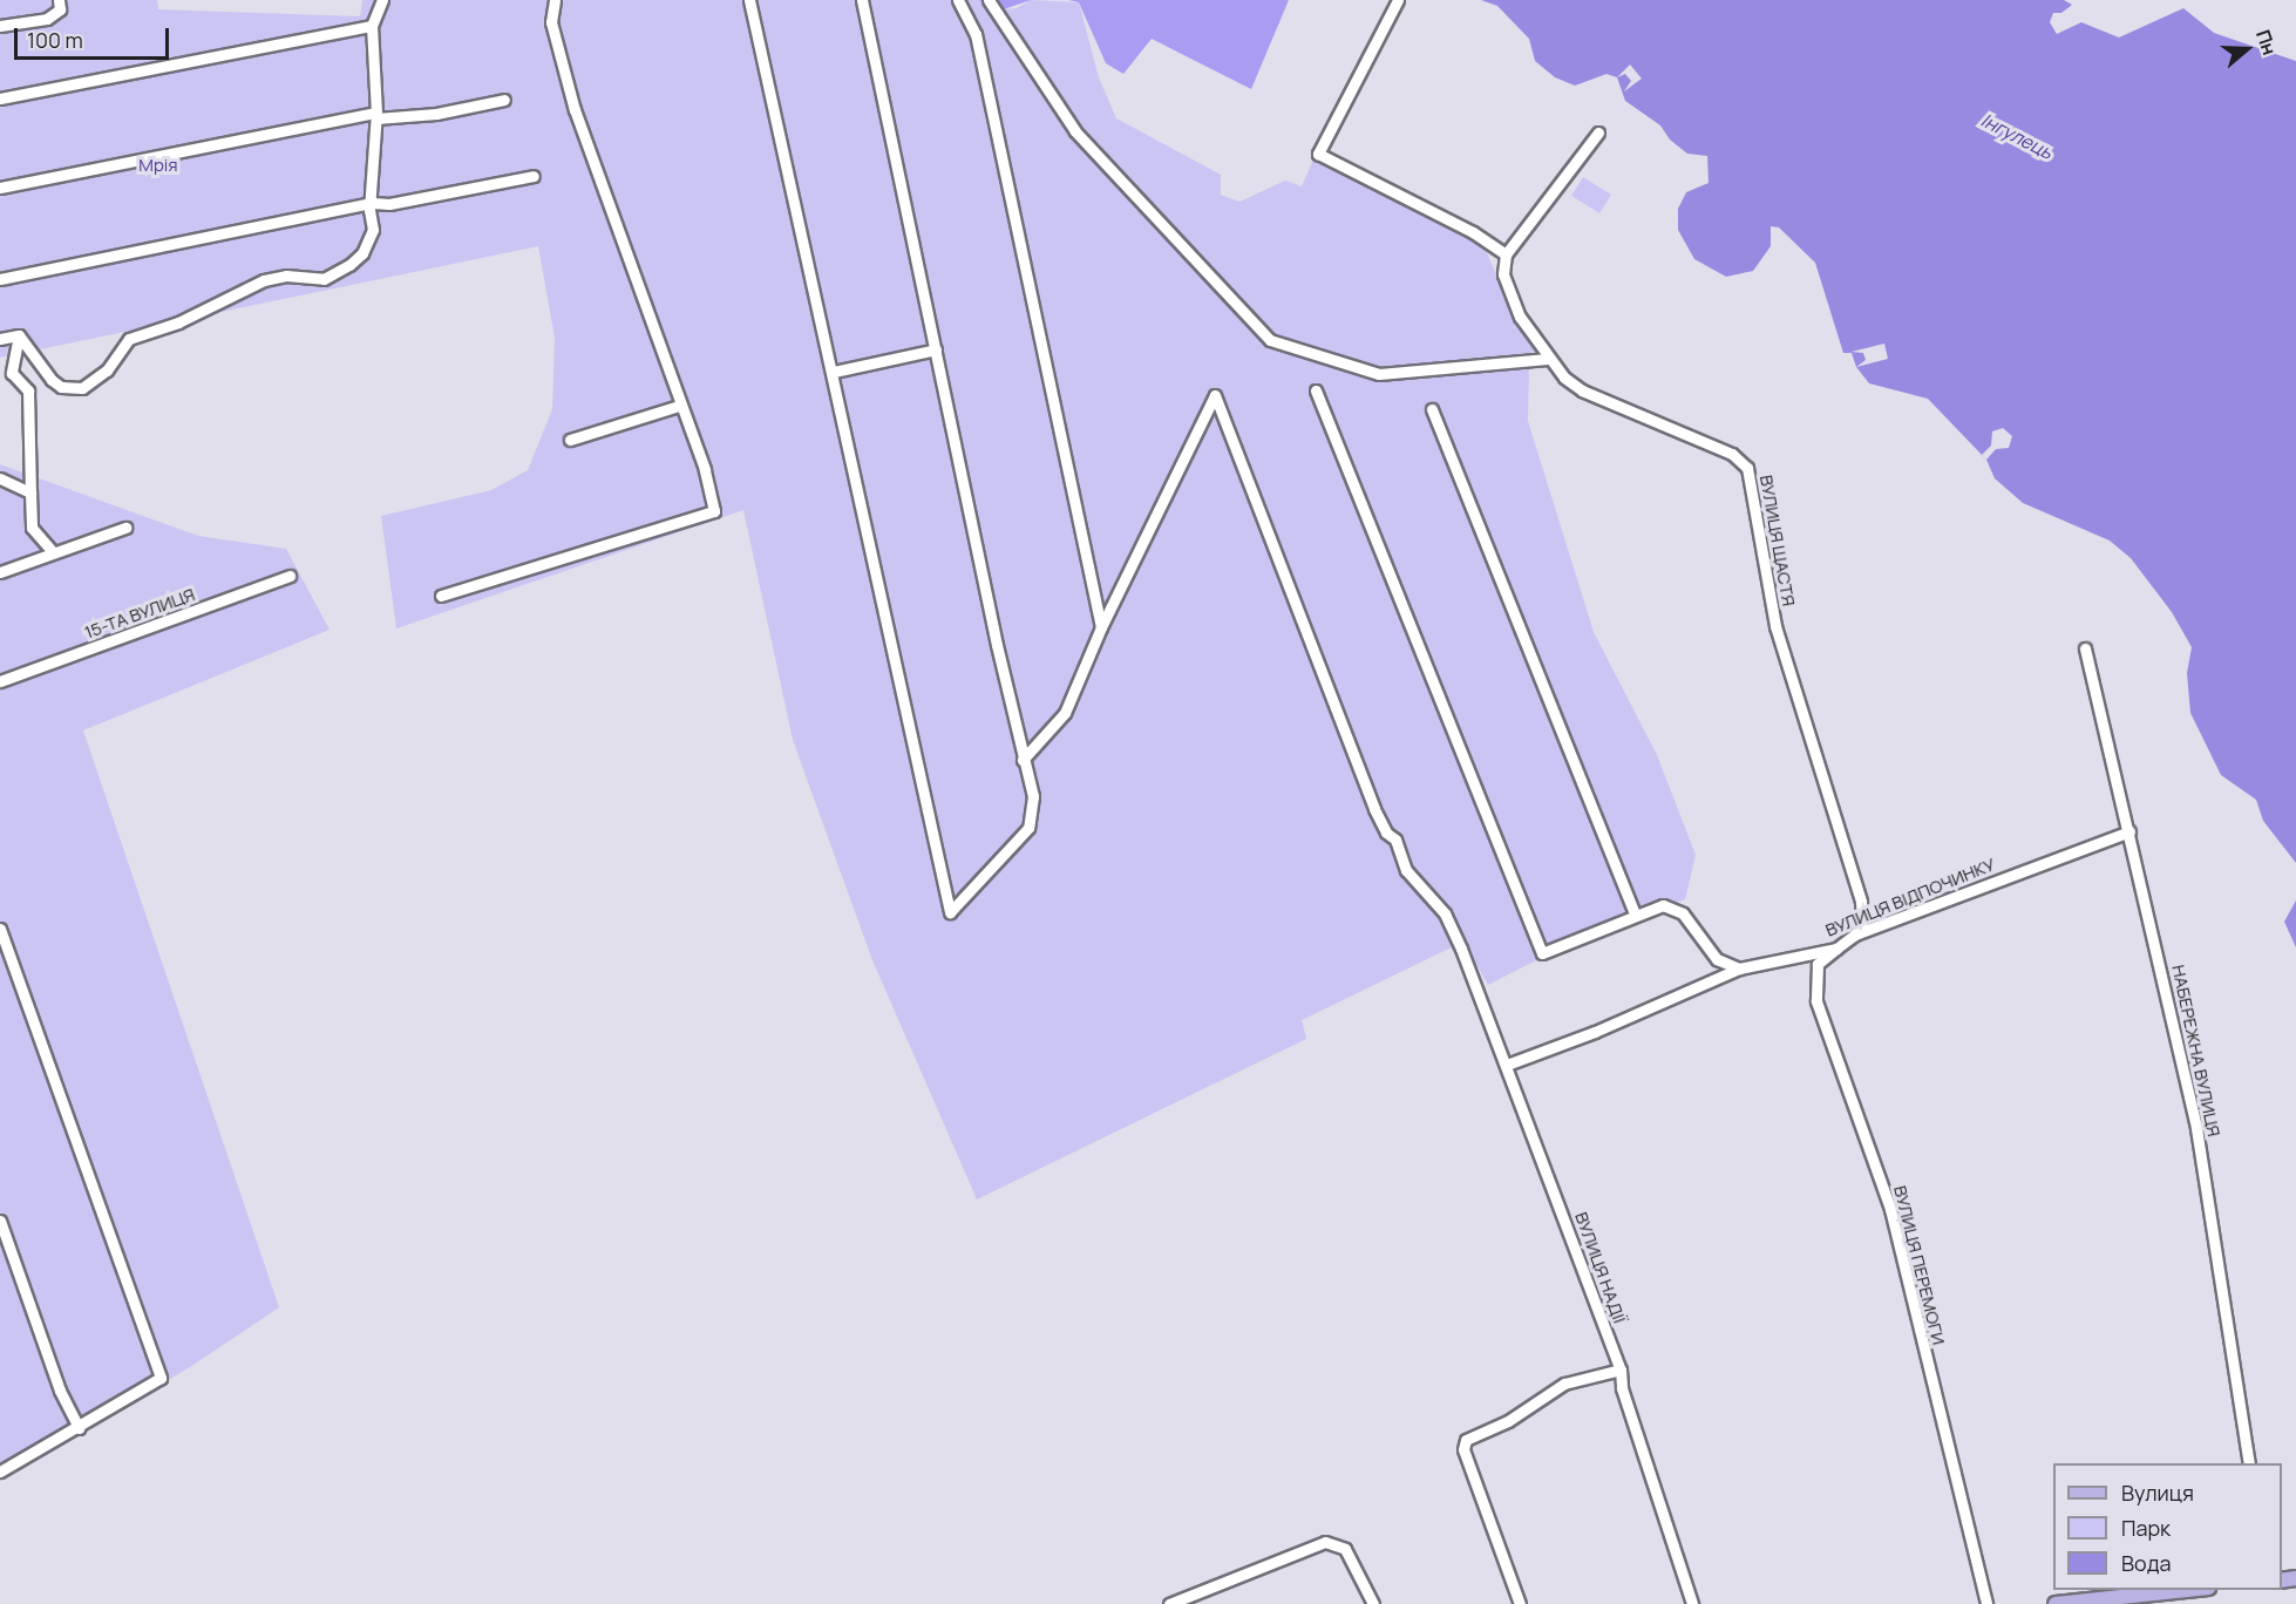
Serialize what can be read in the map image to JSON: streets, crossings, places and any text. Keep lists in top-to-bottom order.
{
  "streets": {
    "street": [
      "ВУЛИЦЯ ЩАСТЯ",
      "15-ТА ВУЛИЦЯ",
      "ВУЛИЦЯ ВІДПОЧИНКУ",
      "НАБЕРЕЖНА ВУЛИЦЯ",
      "ВУЛИЦЯ ПЕРЕМОГИ",
      "ВУЛИЦЯ НАДІЇ"
    ]
  },
  "crossings": [
    ["ВУЛИЦЯ ЩАСТЯ", "ВУЛИЦЯ ВІДПОЧИНКУ"],
    ["ВУЛИЦЯ ВІДПОЧИНКУ", "НАБЕРЕЖНА ВУЛИЦЯ"],
    ["ВУЛИЦЯ ВІДПОЧИНКУ", "ВУЛИЦЯ ПЕРЕМОГИ"],
    ["ВУЛИЦЯ ВІДПОЧИНКУ", "ВУЛИЦЯ НАДІЇ"]
  ],
  "water": ["Інгулець"],
  "parks": ["Мрія"],
  "legend": ["Вулиця", "Парк", "Вода"],
  "scale_bar": "100 m",
  "north": "right"
}
